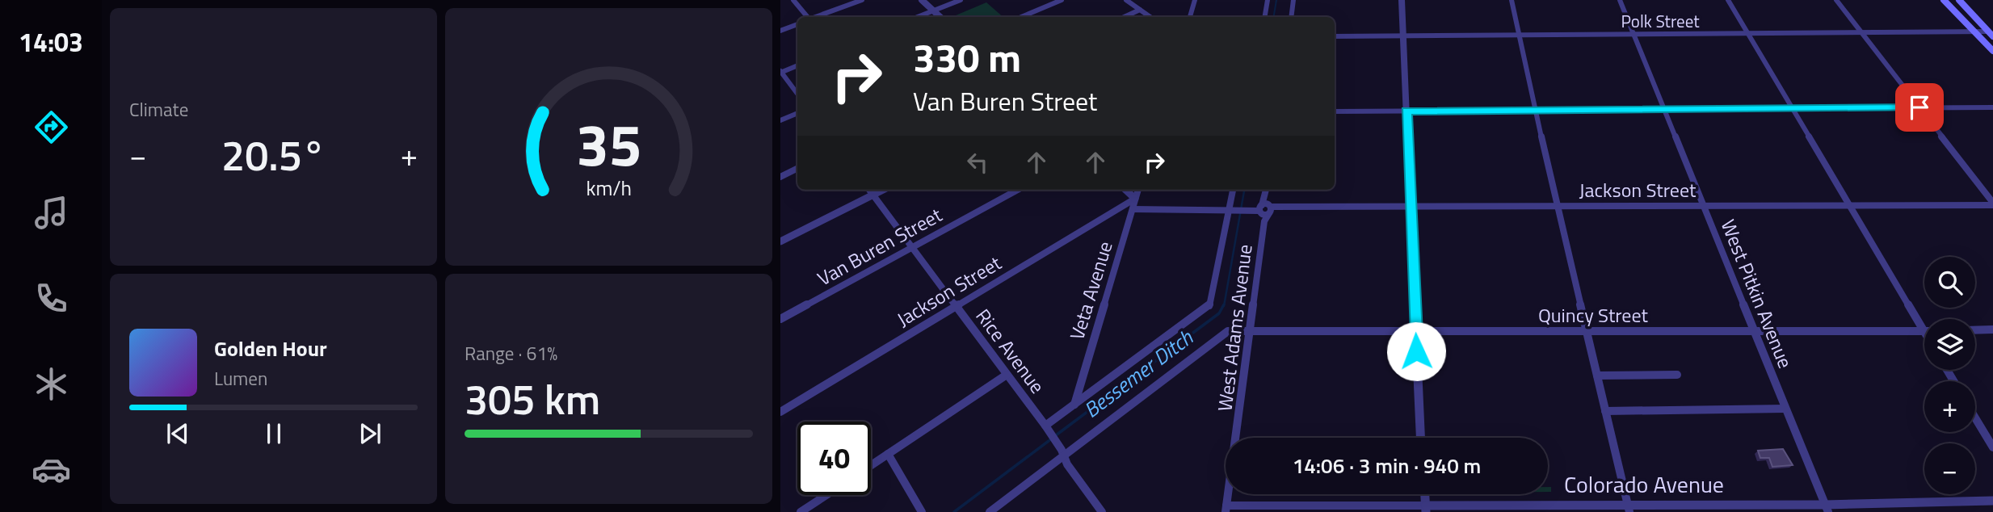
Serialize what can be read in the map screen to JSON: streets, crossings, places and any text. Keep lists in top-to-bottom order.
{
  "streets": {
    "street": [
      "Polk Street",
      "Jackson Street",
      "Van Buren Street",
      "Veta Avenue",
      "West Pitkin Avenue",
      "Quincy Street",
      "West Adams Avenue",
      "Rice Avenue",
      "Colorado Avenue"
    ]
  },
  "crossings": [
    ["Polk Street", "West Pitkin Avenue"],
    ["Jackson Street", "Veta Avenue"],
    ["Jackson Street", "West Pitkin Avenue"],
    ["Jackson Street", "West Adams Avenue"],
    ["Jackson Street", "Rice Avenue"],
    ["Van Buren Street", "Rice Avenue"],
    ["Veta Avenue", "West Adams Avenue"],
    ["West Pitkin Avenue", "Quincy Street"],
    ["West Pitkin Avenue", "Colorado Avenue"],
    ["Quincy Street", "West Adams Avenue"],
    ["Quincy Street", "Rice Avenue"],
    ["West Adams Avenue", "Colorado Avenue"]
  ],
  "water": ["Bessemer Ditch"],
  "page": {
    "tabs": "14:03",
    "tile": [
      "Climate",
      ["Range · 61%", "305 km"]
    ],
    "turn": ["330 m", "Van Buren Street"],
    "heat": ["−", "20.5°", "+"],
    "map_buttons": ["+", "−"],
    "song": ["Golden Hour", "Lumen"],
    "limit": "40",
    "trip": "14:06 · 3 min · 940 m",
    "gauge": ["35", "km/h"]
  }
}
